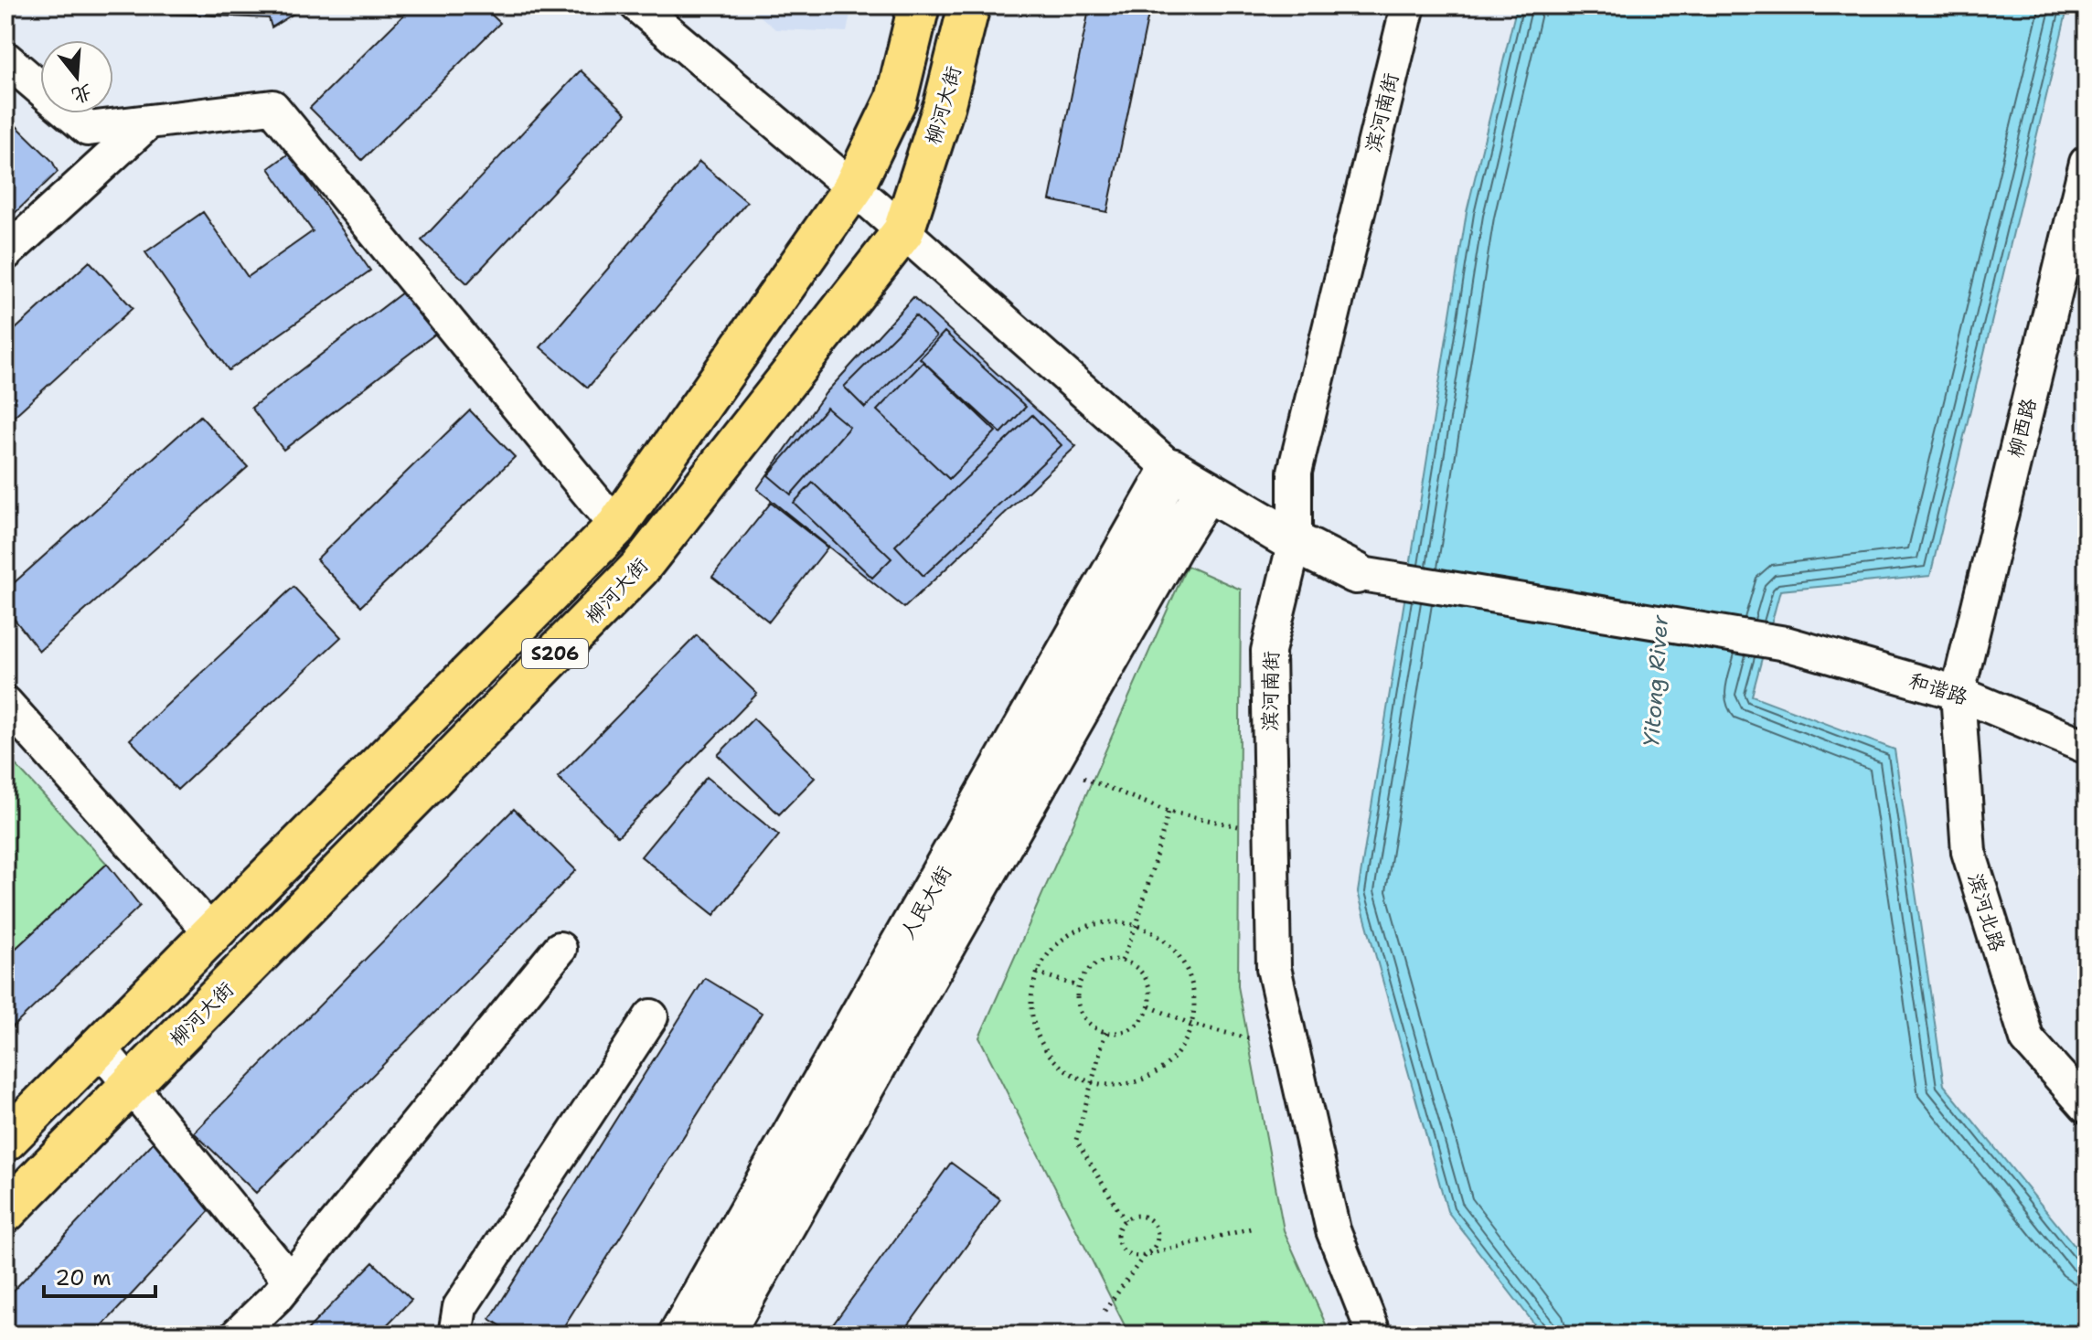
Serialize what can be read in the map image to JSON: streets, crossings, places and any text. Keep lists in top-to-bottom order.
{
  "streets": {
    "main road": ["柳河大街", "S206"],
    "street": [
      "滨河南街",
      "柳西路",
      "和谐路",
      "人民大街",
      "滨河北路"
    ]
  },
  "crossings": [
    ["柳西路", "和谐路"],
    ["柳西路", "滨河北路"],
    ["和谐路", "滨河北路"]
  ],
  "water": ["Yitong River"],
  "scale_bar": "20 m",
  "north": "bottom"
}
